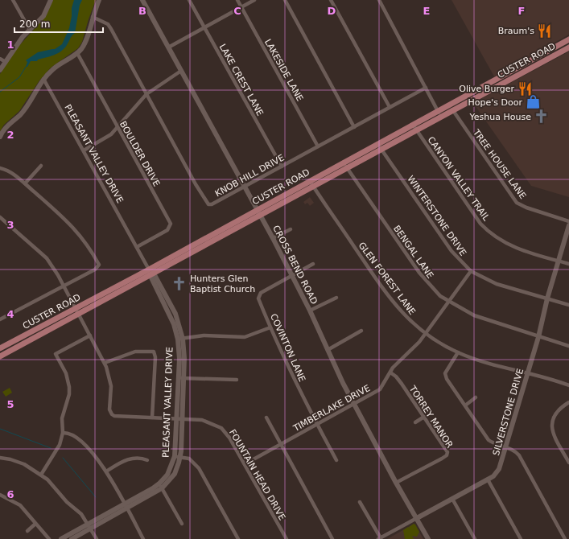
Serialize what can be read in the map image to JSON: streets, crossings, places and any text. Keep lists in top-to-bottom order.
{
  "streets": {
    "main road": ["CUSTER ROAD"],
    "street": [
      "LAKESIDE LANE",
      "LAKE CREST LANE",
      "PLEASANT VALLEY DRIVE",
      "BOULDER DRIVE",
      "TREE HOUSE LANE",
      "KNOB HILL DRIVE",
      "CANYON VALLEY TRAIL",
      "WINTERSTONE DRIVE",
      "BENGAL LANE",
      "CROSS BEND ROAD",
      "GLEN FOREST LANE",
      "COVINTON LANE",
      "TIMBERLAKE DRIVE",
      "SILVERSTONE DRIVE",
      "TORREY MANOR",
      "FOUNTAIN HEAD DRIVE"
    ]
  },
  "crossings": [
    ["CUSTER ROAD", "PLEASANT VALLEY DRIVE"],
    ["CUSTER ROAD", "TREE HOUSE LANE"],
    ["CUSTER ROAD", "CANYON VALLEY TRAIL"],
    ["CUSTER ROAD", "WINTERSTONE DRIVE"],
    ["CUSTER ROAD", "BENGAL LANE"],
    ["CUSTER ROAD", "CROSS BEND ROAD"],
    ["CUSTER ROAD", "GLEN FOREST LANE"],
    ["LAKESIDE LANE", "KNOB HILL DRIVE"],
    ["LAKE CREST LANE", "KNOB HILL DRIVE"],
    ["PLEASANT VALLEY DRIVE", "BOULDER DRIVE"],
    ["PLEASANT VALLEY DRIVE", "FOUNTAIN HEAD DRIVE"],
    ["KNOB HILL DRIVE", "CROSS BEND ROAD"],
    ["CANYON VALLEY TRAIL", "SILVERSTONE DRIVE"],
    ["WINTERSTONE DRIVE", "TIMBERLAKE DRIVE"],
    ["WINTERSTONE DRIVE", "SILVERSTONE DRIVE"],
    ["BENGAL LANE", "TIMBERLAKE DRIVE"],
    ["BENGAL LANE", "SILVERSTONE DRIVE"],
    ["CROSS BEND ROAD", "COVINTON LANE"],
    ["CROSS BEND ROAD", "TIMBERLAKE DRIVE"],
    ["CROSS BEND ROAD", "SILVERSTONE DRIVE"],
    ["CROSS BEND ROAD", "TORREY MANOR"],
    ["GLEN FOREST LANE", "TIMBERLAKE DRIVE"],
    ["GLEN FOREST LANE", "SILVERSTONE DRIVE"],
    ["COVINTON LANE", "TIMBERLAKE DRIVE"],
    ["TIMBERLAKE DRIVE", "TORREY MANOR"],
    ["TIMBERLAKE DRIVE", "FOUNTAIN HEAD DRIVE"]
  ],
  "places": {
    "restaurant": ["Braum's", "Olive Burger"],
    "shop": ["Hope's Door"],
    "church": ["Yeshua House", "Hunters Glen Baptist Church"]
  },
  "scale_bar": "200 m",
  "grid": {
    "columns": [
      "B",
      "C",
      "D",
      "E",
      "F"
    ],
    "rows": [
      "1",
      "2",
      "3",
      "4",
      "5",
      "6"
    ]
  }
}
